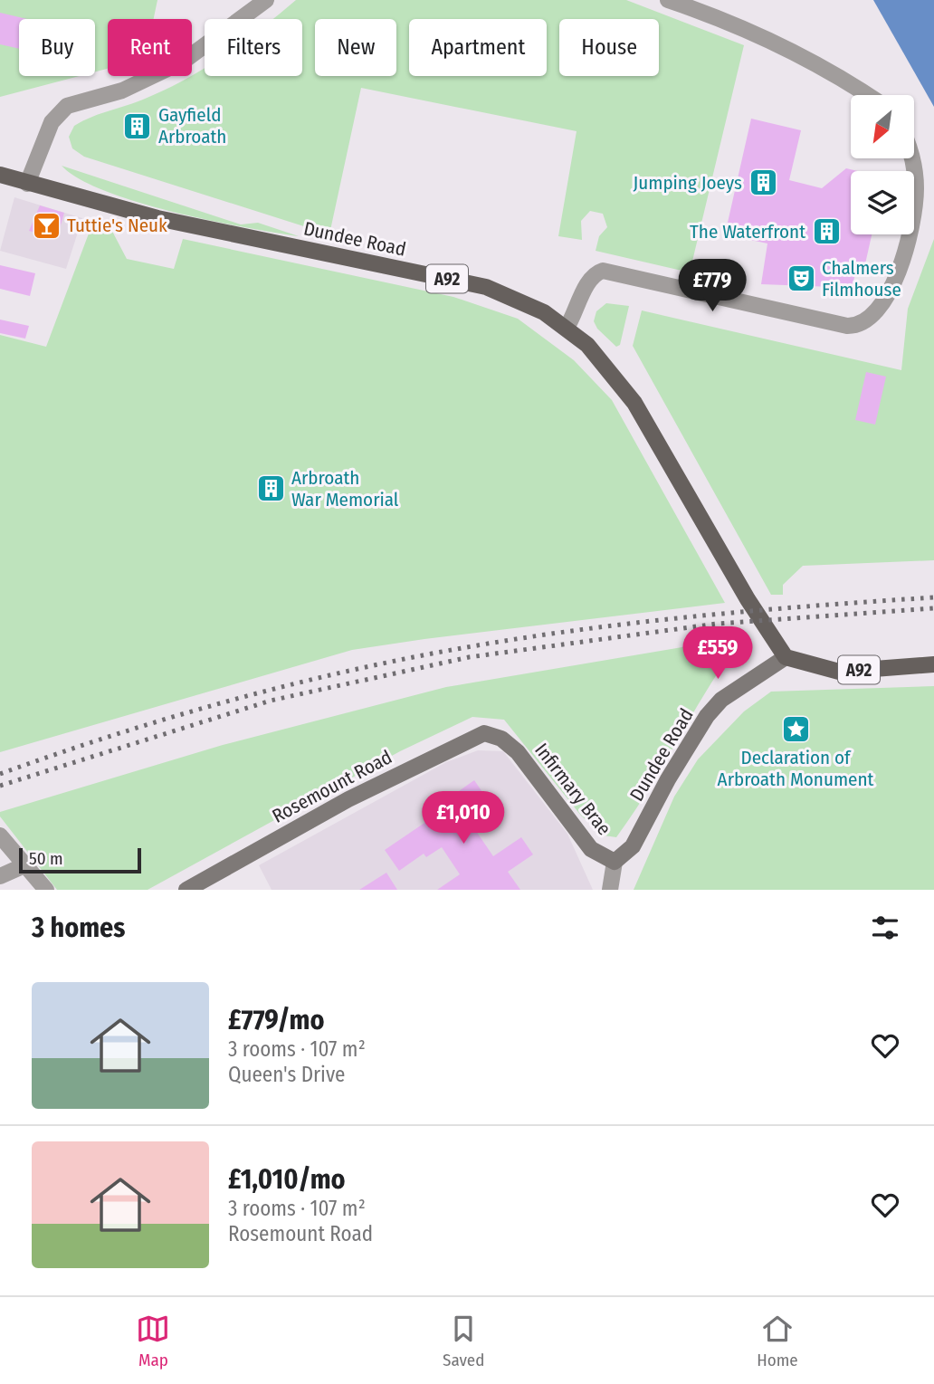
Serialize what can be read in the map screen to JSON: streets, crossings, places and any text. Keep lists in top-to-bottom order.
{
  "streets": {
    "main road": [
      "Dundee Road",
      "A92",
      "Rosemount Road",
      "Infirmary Brae"
    ]
  },
  "crossings": [
    ["Dundee Road", "A92"],
    ["Dundee Road", "Infirmary Brae"],
    ["Rosemount Road", "Infirmary Brae"]
  ],
  "places": {
    "building": [
      "Gayfield Arbroath",
      "Jumping Joeys",
      "The Waterfront",
      "Arbroath War Memorial"
    ],
    "bar": ["Tuttie's Neuk"],
    "theatre": ["Chalmers Filmhouse"],
    "place": ["Declaration of Arbroath Monument"]
  },
  "scale_bar": "50 m",
  "north": "bottom left",
  "page": {
    "chip": [
      "Buy",
      "Rent",
      "Filters",
      "New",
      "Apartment",
      "House"
    ],
    "price": ["£779", "£559", "£1,010"],
    "scale": "50 m",
    "heading": "3 homes",
    "list": [
      {
        "name": "£779/mo",
        "note": "3 rooms · 107 m² · Queen's Drive"
      },
      {
        "name": "£1,010/mo",
        "note": "3 rooms · 107 m² · Rosemount Road"
      }
    ],
    "tabs": ["Map", "Saved", "Home"]
  }
}
